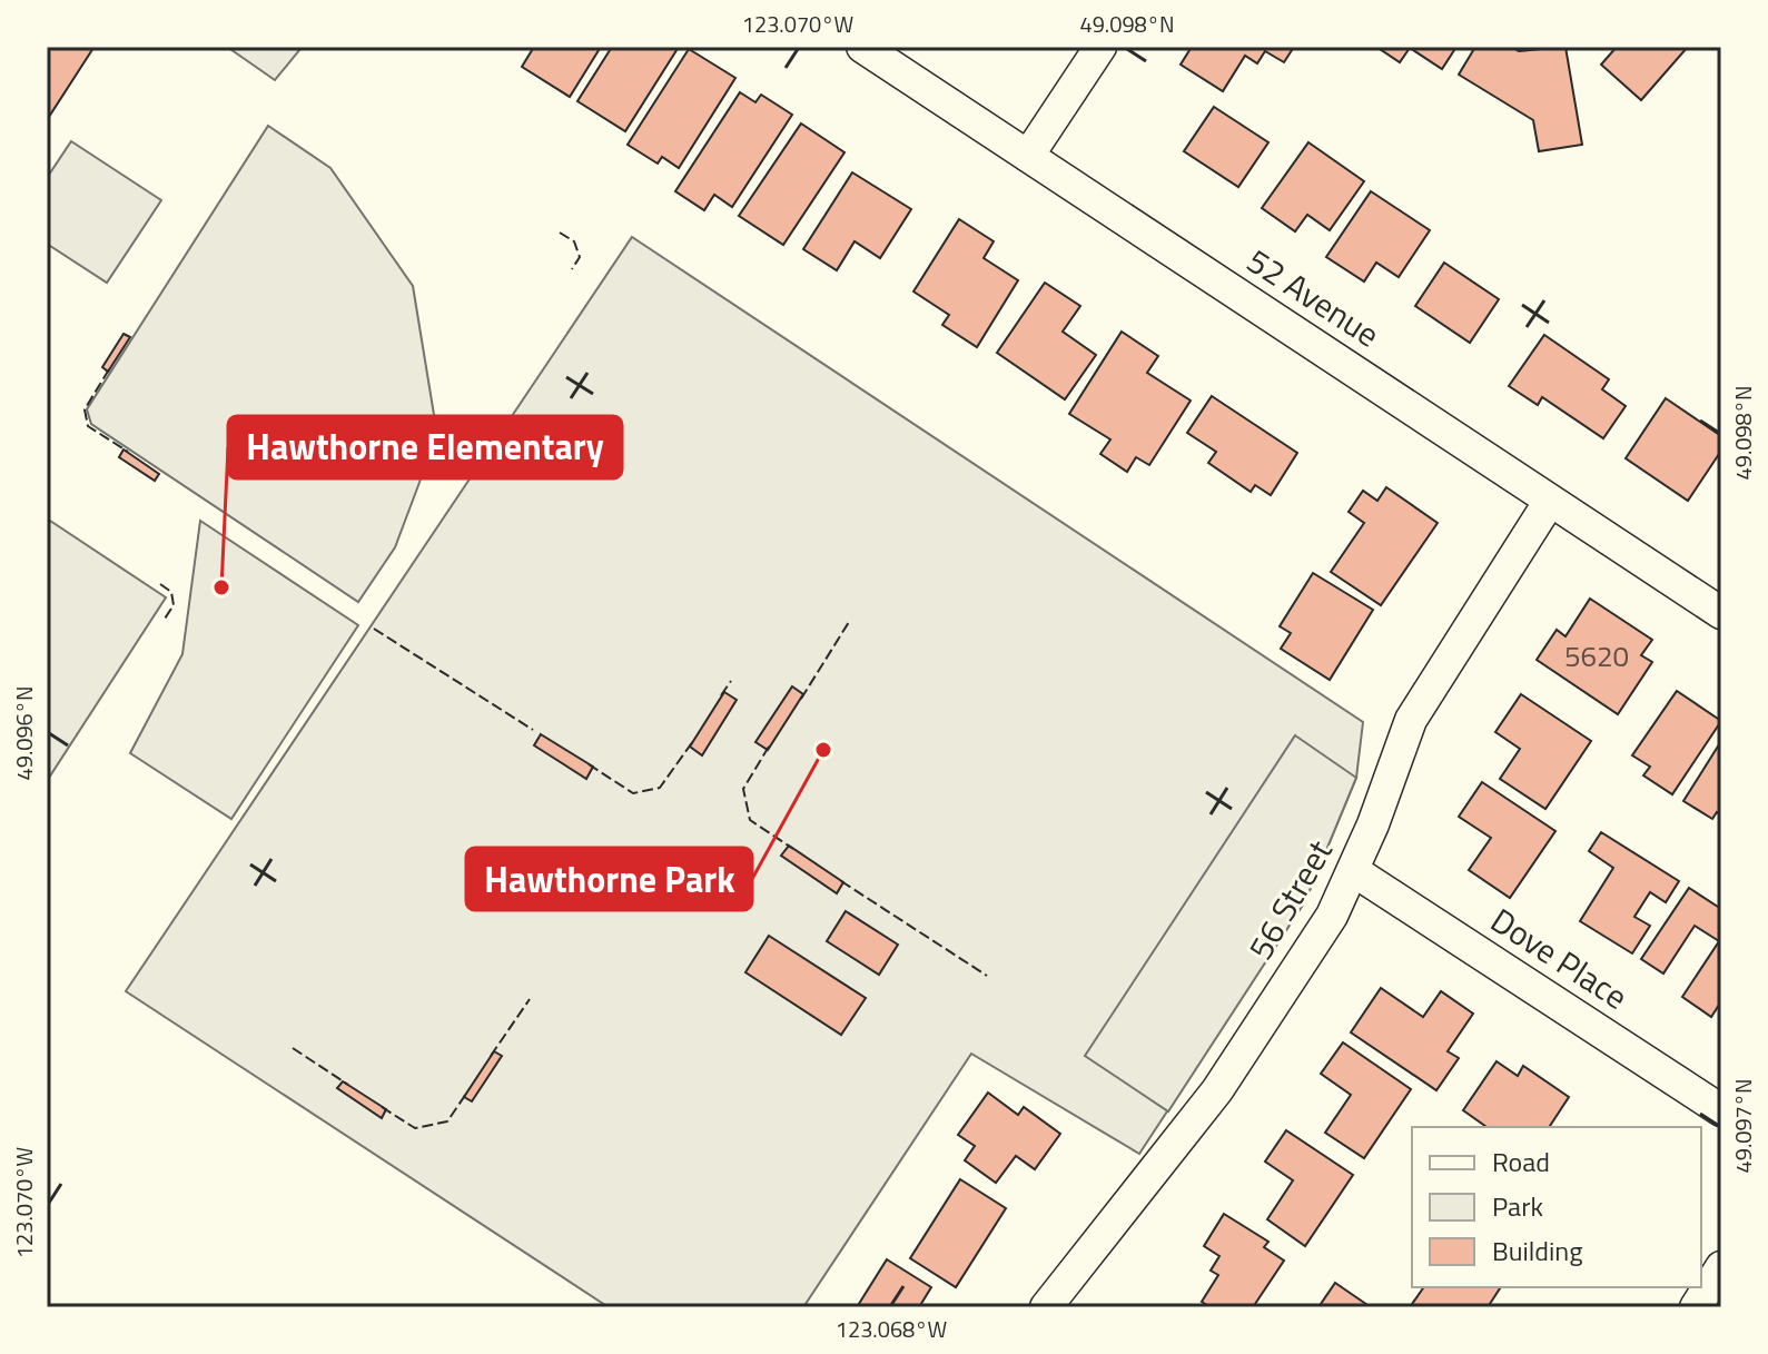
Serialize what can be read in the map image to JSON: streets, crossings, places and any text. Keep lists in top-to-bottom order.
{
  "streets": {
    "street": ["52 Avenue", "56 Street", "Dove Place"]
  },
  "crossings": [
    ["52 Avenue", "56 Street"],
    ["56 Street", "Dove Place"]
  ],
  "places": ["Hawthorne Elementary", "Hawthorne Park"],
  "house_numbers": ["5620"],
  "legend": ["Road", "Park", "Building"],
  "coordinates": [
    "123.070°W",
    "49.098°N",
    "49.096°N",
    "49.097°N",
    "123.068°W"
  ]
}
